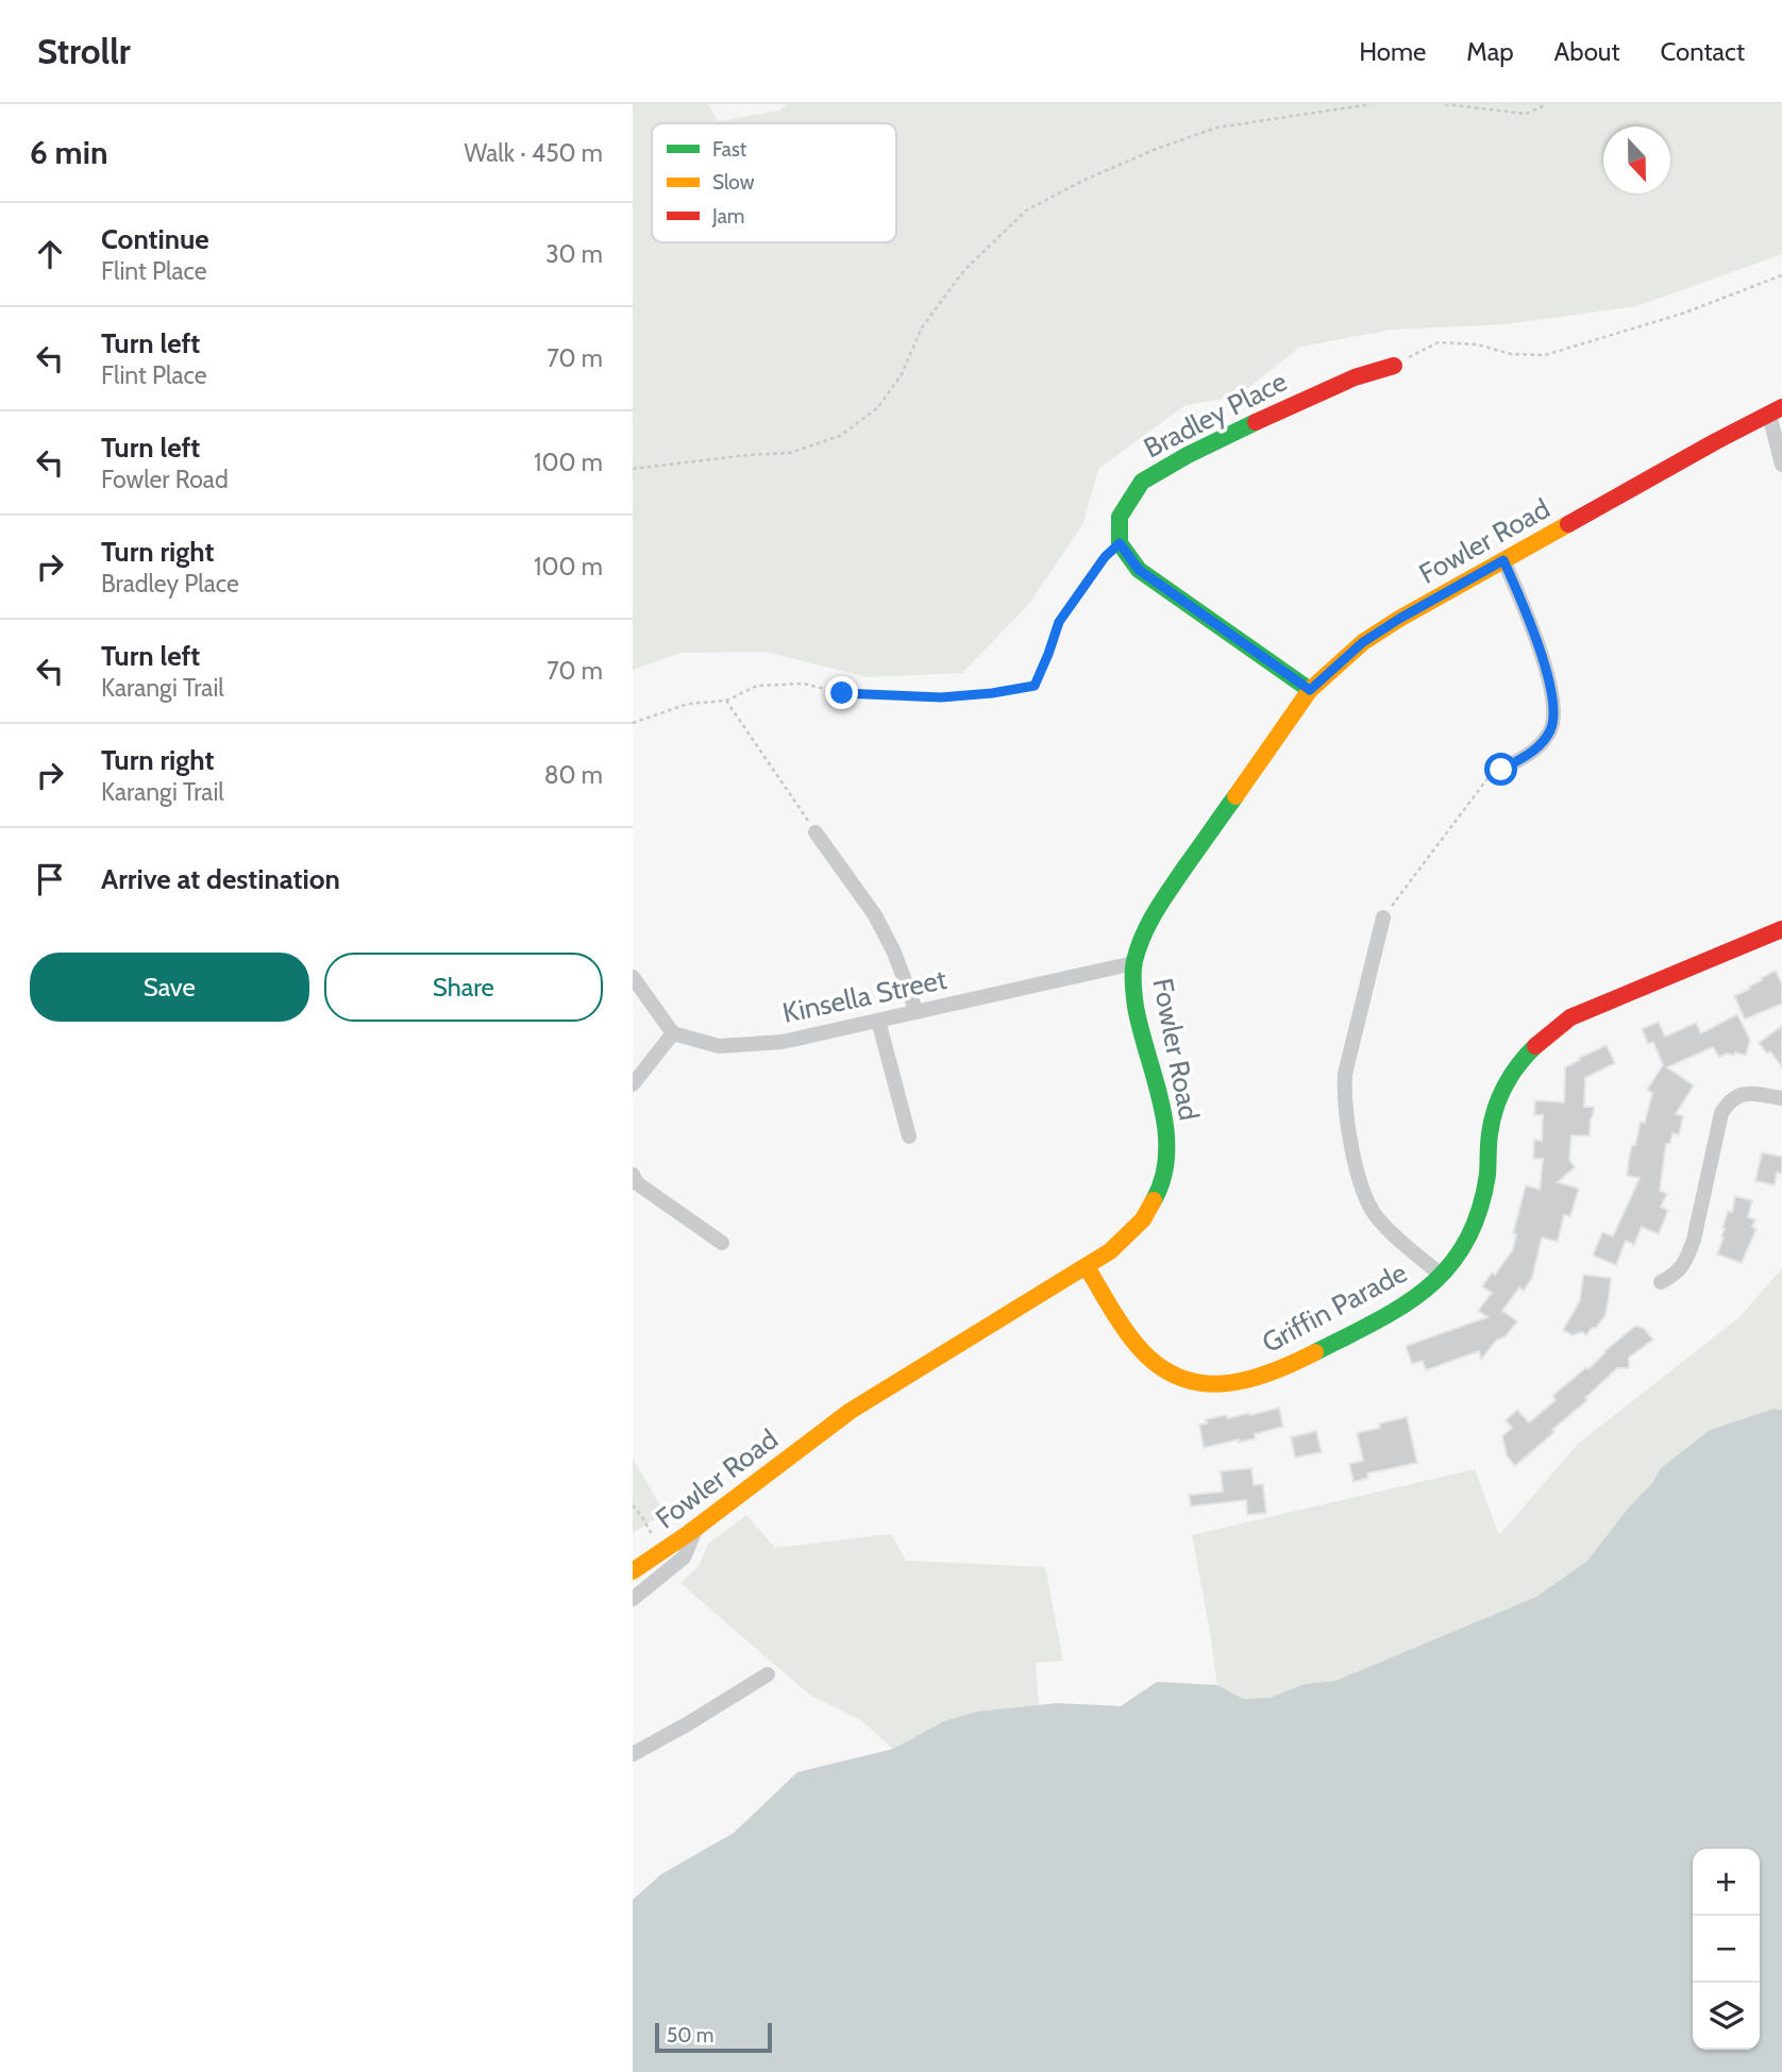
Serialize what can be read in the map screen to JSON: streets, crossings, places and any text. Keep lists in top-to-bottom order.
{
  "streets": {
    "street": [
      "Bradley Place",
      "Fowler Road",
      "Kinsella Street",
      "Griffin Parade"
    ]
  },
  "crossings": [
    ["Fowler Road", "Kinsella Street"],
    ["Fowler Road", "Griffin Parade"]
  ],
  "legend": ["Fast", "Slow", "Jam"],
  "scale_bar": "50 m",
  "north": "bottom",
  "page": {
    "header": "Strollr",
    "nav": [
      "Home",
      "Map",
      "About",
      "Contact"
    ],
    "heading": ["6 min", "Walk · 450 m"],
    "list": [
      ["Continue", "Flint Place", "30 m"],
      ["Turn left", "Flint Place", "70 m"],
      ["Turn left", "Fowler Road", "100 m"],
      ["Turn right", "Bradley Place", "100 m"],
      ["Turn left", "Karangi Trail", "70 m"],
      ["Turn right", "Karangi Trail", "80 m"],
      "Arrive at destination"
    ],
    "buttons": ["Save", "Share"],
    "map_buttons": ["+", "−"],
    "scale": "50 m"
  }
}
